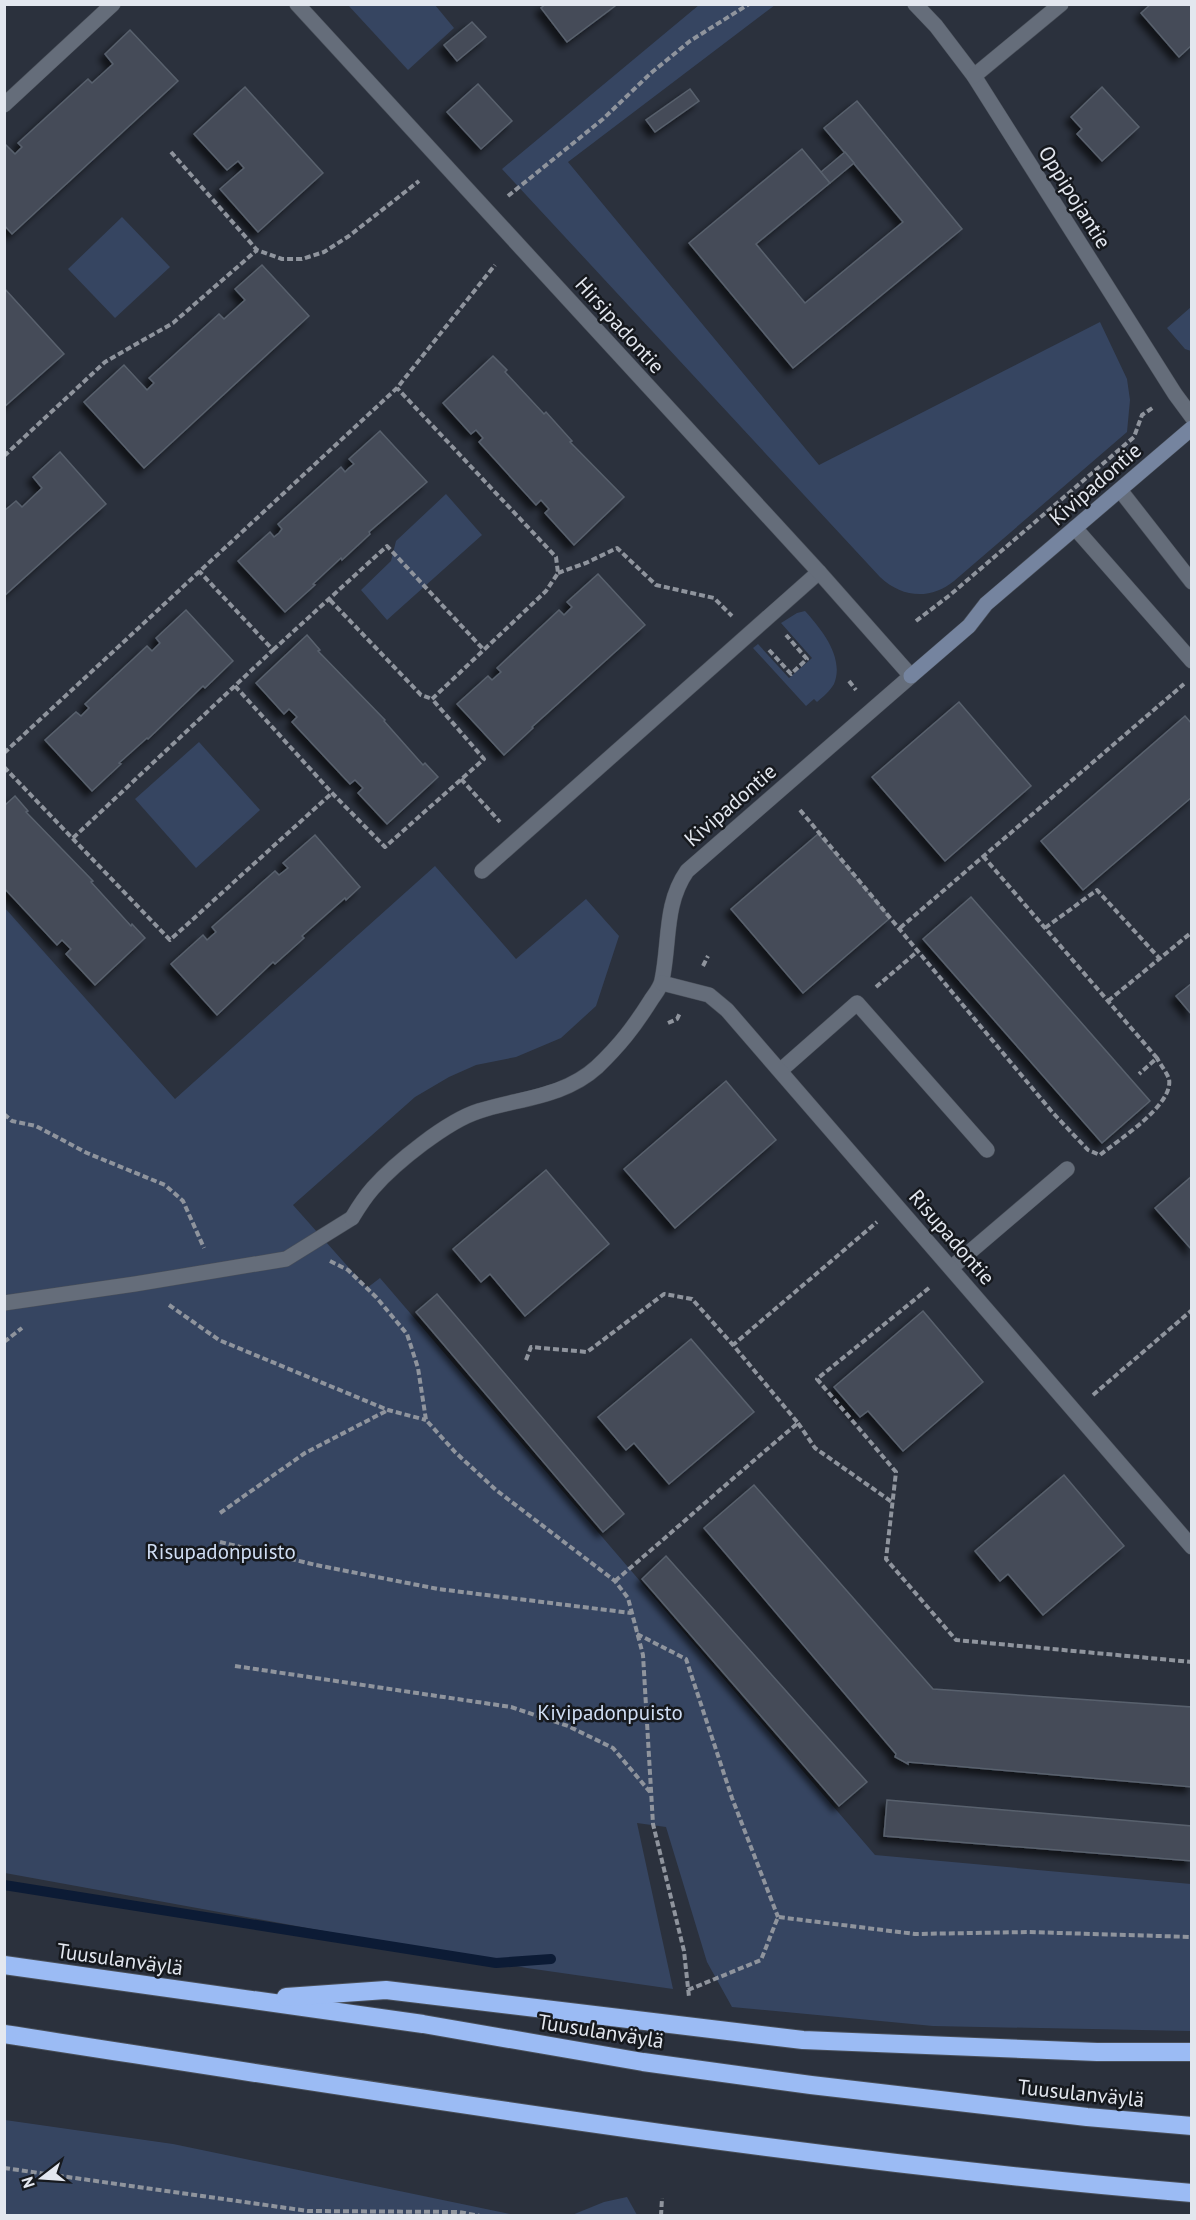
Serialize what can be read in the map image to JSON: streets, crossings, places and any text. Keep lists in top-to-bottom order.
{
  "streets": {
    "highway": ["Tuusulanväylä"],
    "street": [
      "Oppipojantie",
      "Hirsipadontie",
      "Kivipadontie",
      "Risupadontie"
    ]
  },
  "crossings": [
    ["Hirsipadontie", "Kivipadontie"],
    ["Kivipadontie", "Risupadontie"]
  ],
  "parks": ["Risupadonpuisto", "Kivipadonpuisto"],
  "north": "left"
}
